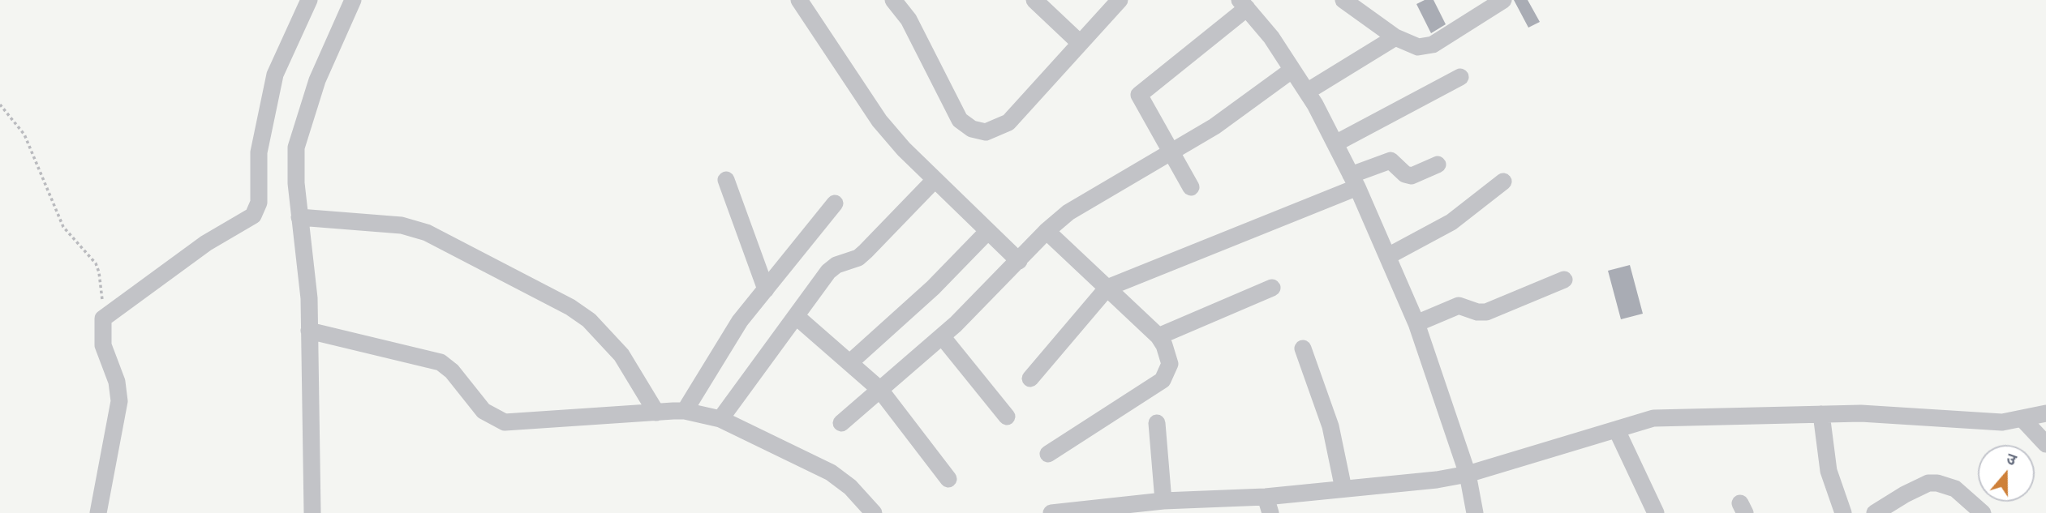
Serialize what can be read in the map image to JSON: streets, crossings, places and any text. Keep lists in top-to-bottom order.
{
  "north": "top"
}
